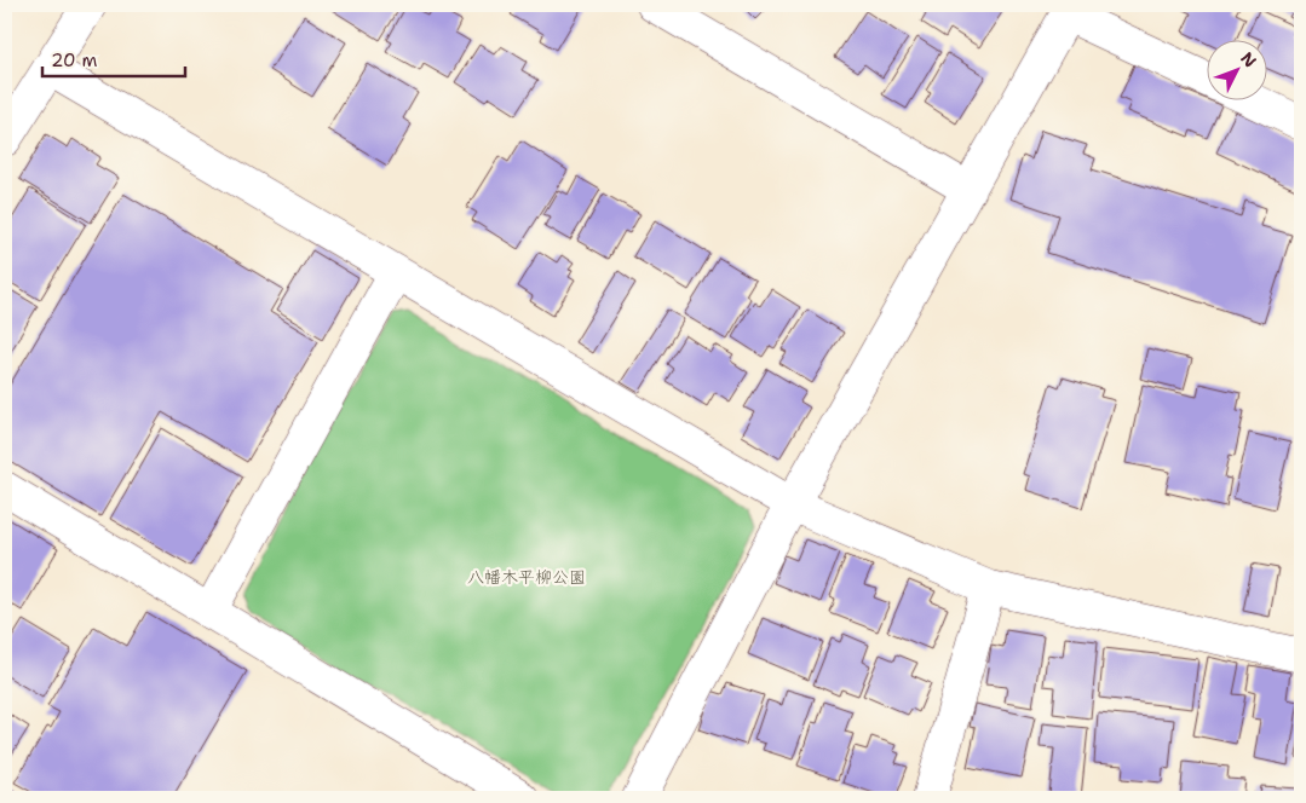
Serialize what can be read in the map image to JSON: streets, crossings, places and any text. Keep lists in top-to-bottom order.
{
  "parks": ["八幡木平柳公園"],
  "scale_bar": "20 m",
  "north": "top right"
}
